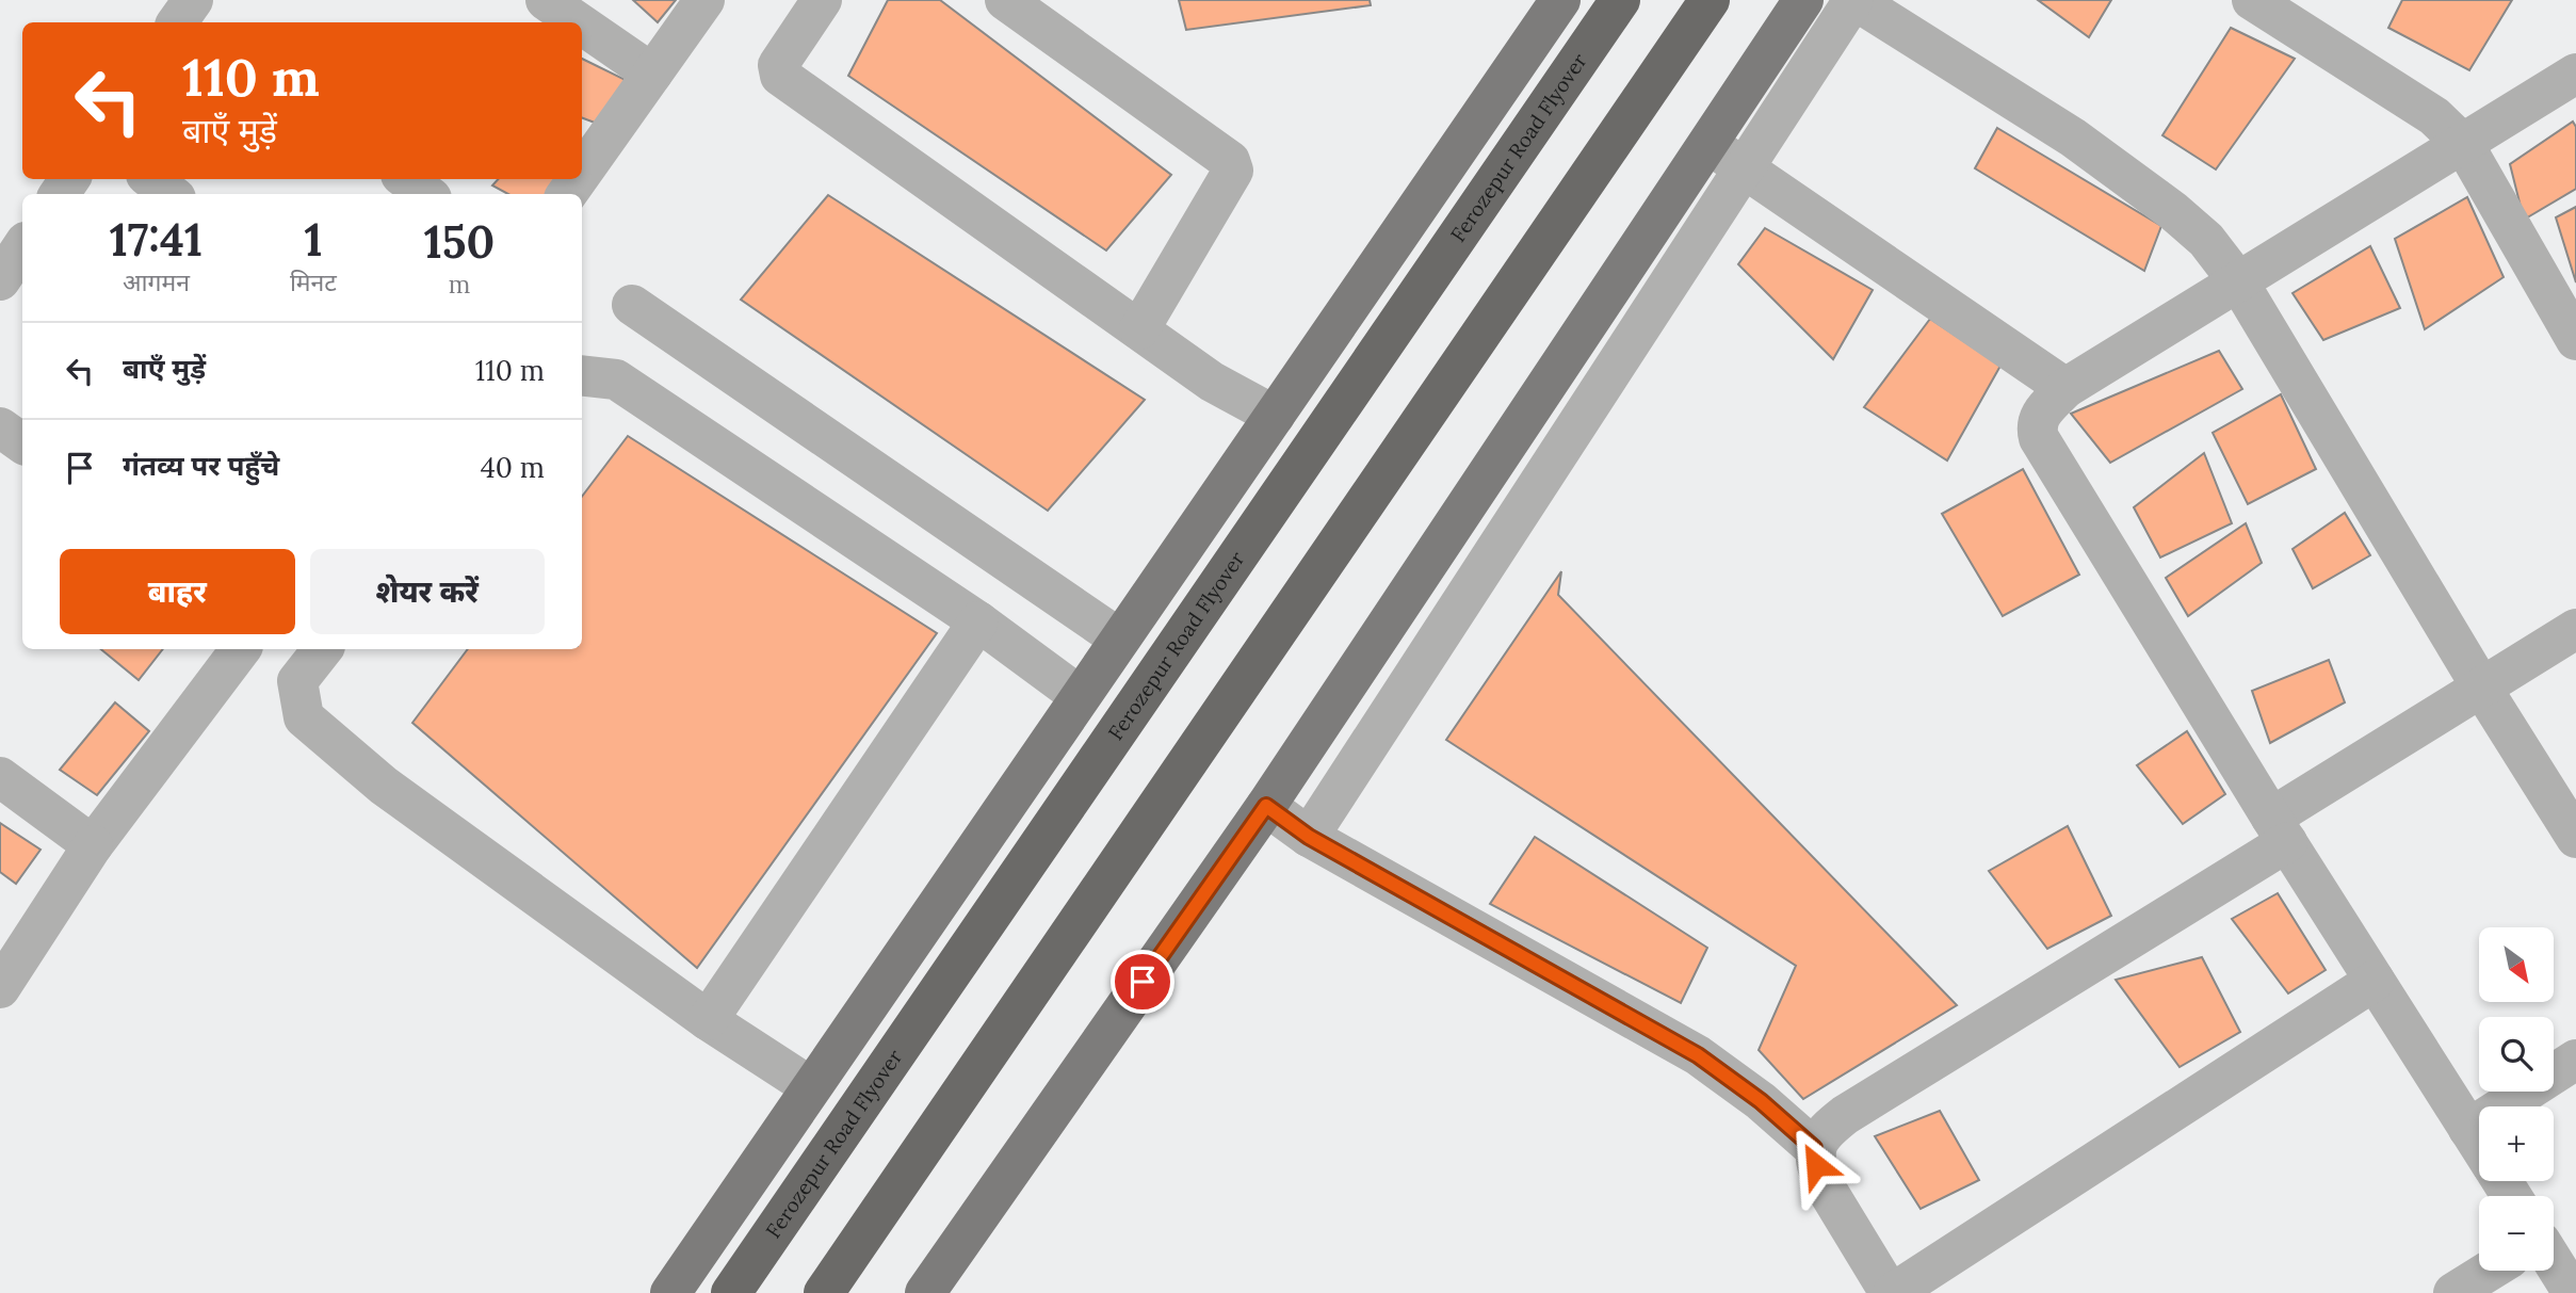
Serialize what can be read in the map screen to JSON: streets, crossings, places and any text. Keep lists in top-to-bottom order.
{
  "streets": {
    "highway": ["Ferozepur Road Flyover"]
  },
  "north": "bottom right",
  "page": {
    "turn": ["110 m", "बाएँ मुड़ें"],
    "eta": [
      "17:41",
      "आगमन",
      "1",
      "मिनट",
      "150",
      "m"
    ],
    "list": [
      {
        "name": "बाएँ मुड़ें",
        "value": "110 m"
      },
      {
        "name": "गंतव्य पर पहुँचे",
        "value": "40 m"
      }
    ],
    "buttons": ["बाहर", "शेयर करें"],
    "map_buttons": ["+", "−"]
  }
}
